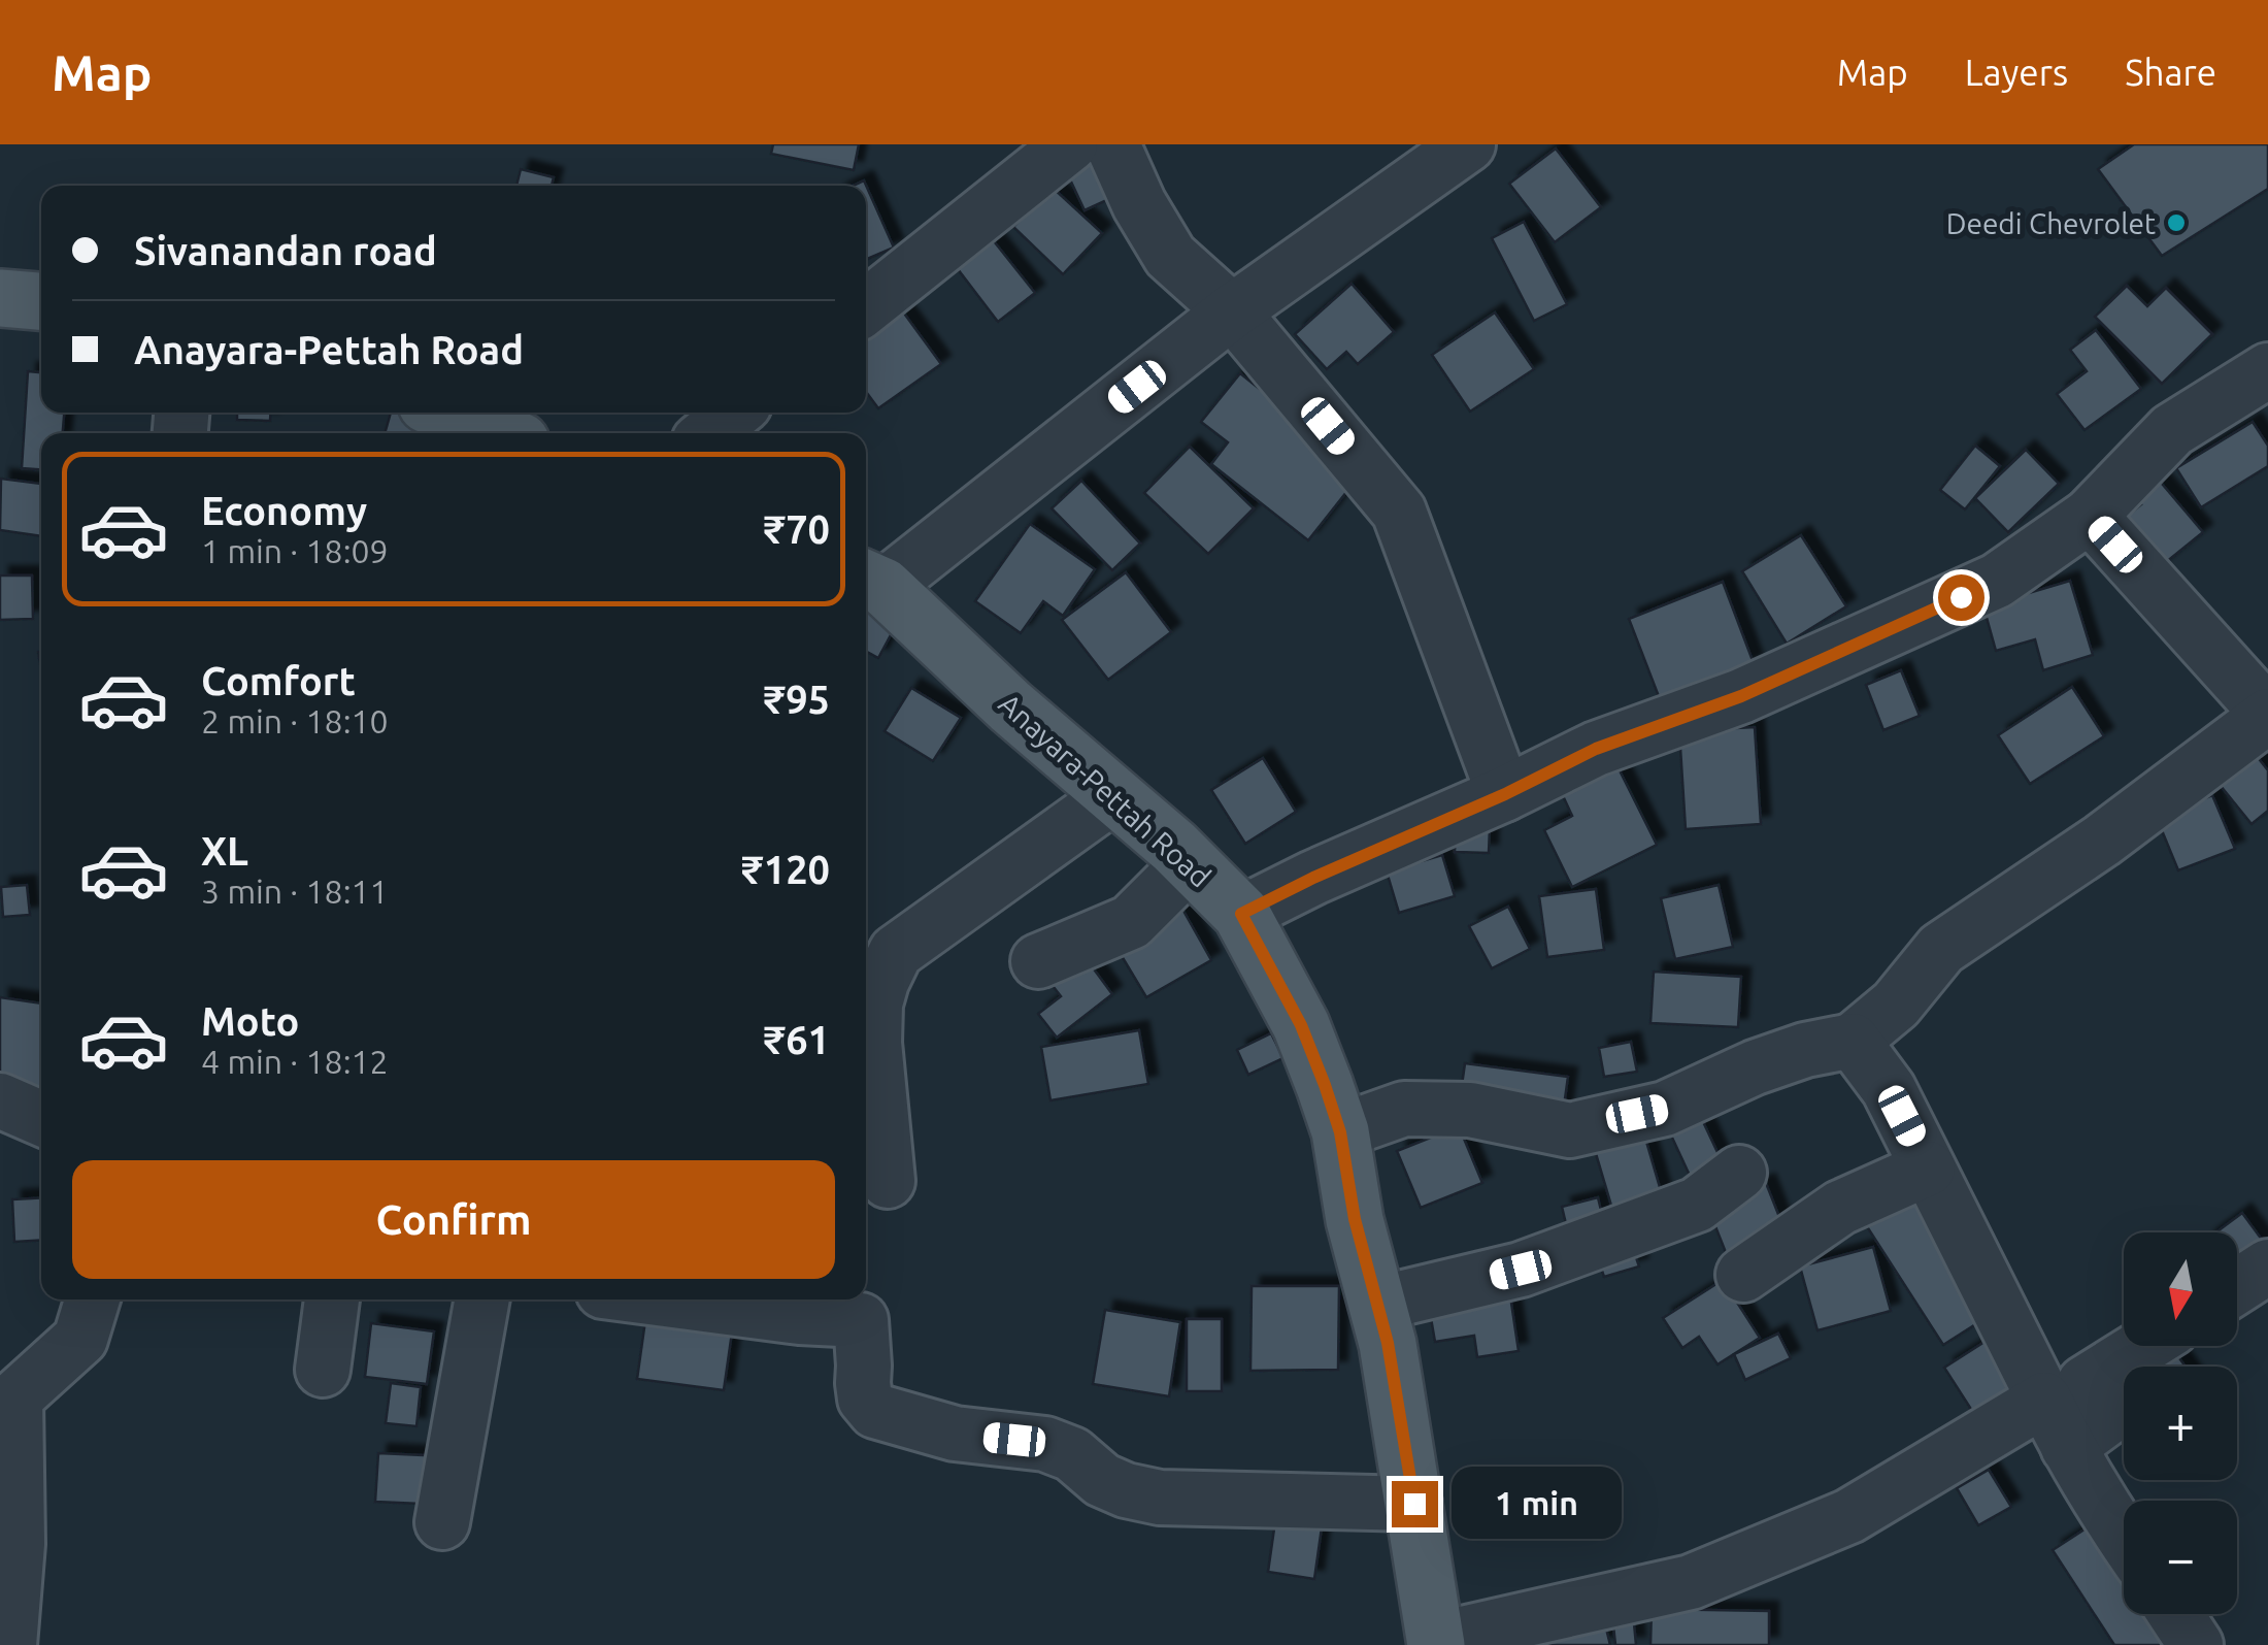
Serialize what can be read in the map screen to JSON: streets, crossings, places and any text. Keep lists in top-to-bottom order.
{
  "streets": {
    "main road": ["Anayara-Pettah Road"]
  },
  "places": ["Deedi Chevrolet"],
  "north": "bottom",
  "page": {
    "header": "Map",
    "nav": ["Map", "Layers", "Share"],
    "banner": ["Sivanandan road", "Anayara-Pettah Road"],
    "list": [
      {
        "name": "Economy",
        "note": "1 min · 18:09",
        "value": "₹70"
      },
      {
        "name": "Comfort",
        "note": "2 min · 18:10",
        "value": "₹95"
      },
      {
        "name": "XL",
        "note": "3 min · 18:11",
        "value": "₹120"
      },
      {
        "name": "Moto",
        "note": "4 min · 18:12",
        "value": "₹61"
      }
    ],
    "buttons": "Confirm",
    "map_buttons": ["+", "−"],
    "bubble": "1 min"
  }
}
